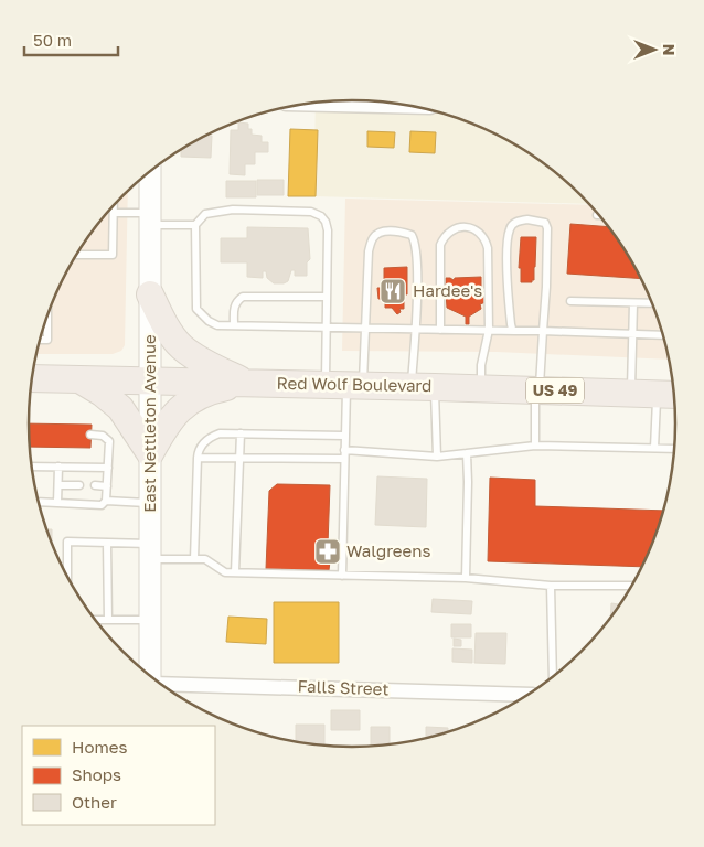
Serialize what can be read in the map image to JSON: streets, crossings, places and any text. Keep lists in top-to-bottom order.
{
  "streets": {
    "highway": ["Red Wolf Boulevard", "US 49"],
    "main road": ["East Nettleton Avenue"],
    "street": ["Falls Street"]
  },
  "crossings": [
    ["Red Wolf Boulevard", "East Nettleton Avenue"]
  ],
  "places": {
    "restaurant": ["Hardee's"],
    "pharmacy": ["Walgreens"]
  },
  "legend": ["Homes", "Shops", "Other"],
  "scale_bar": "50 m",
  "north": "right"
}
